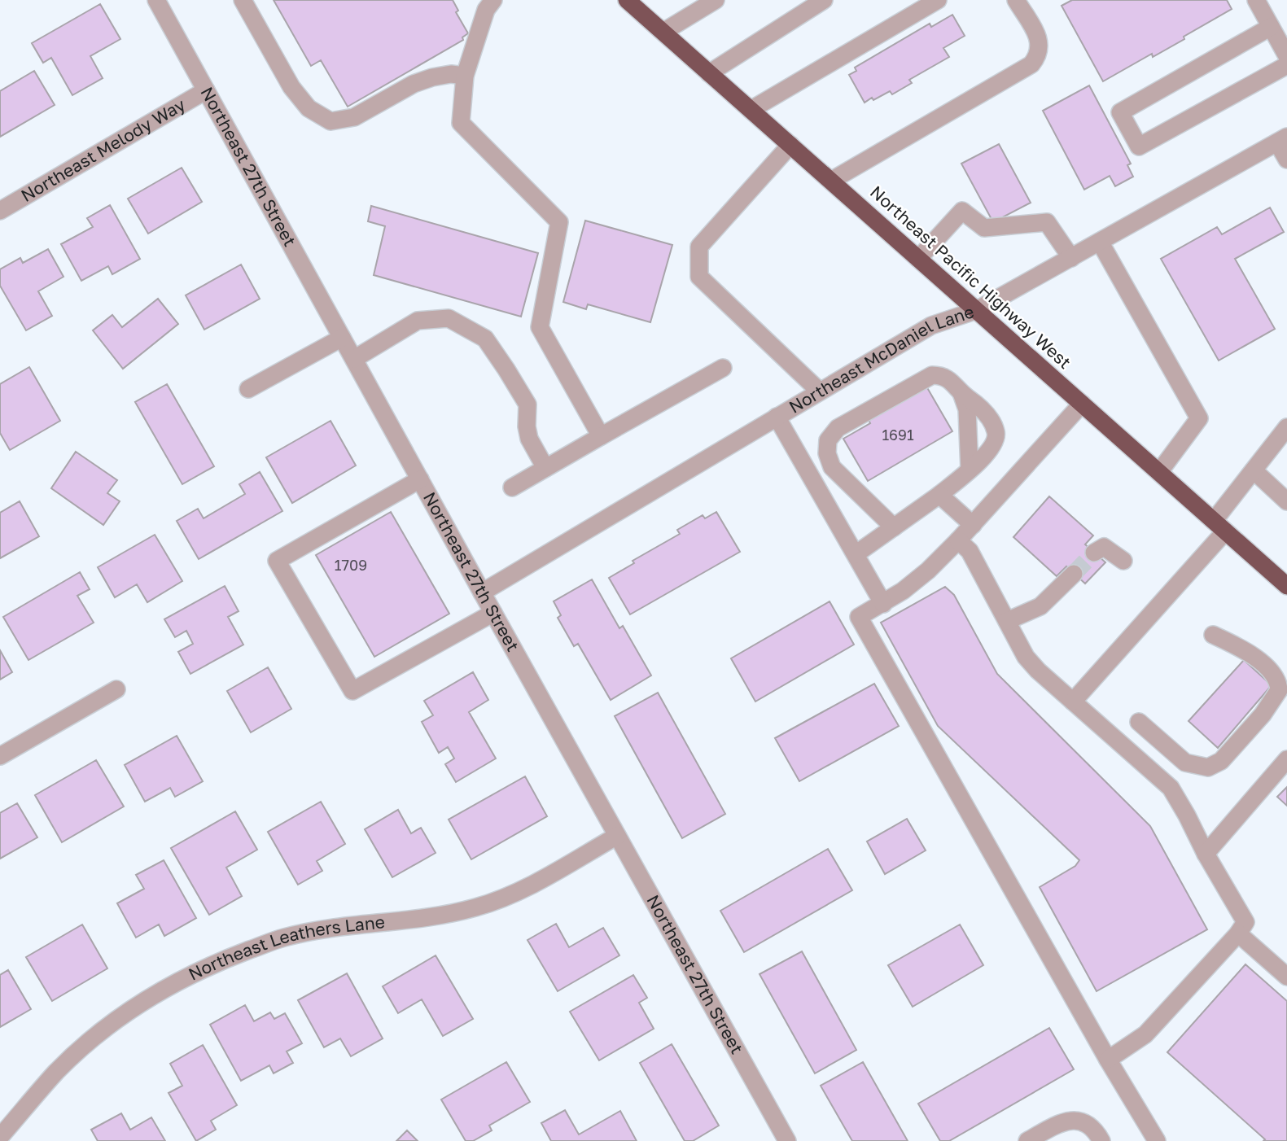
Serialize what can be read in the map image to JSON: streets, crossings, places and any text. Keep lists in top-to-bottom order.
{
  "streets": {
    "highway": ["Northeast Pacific Highway West"],
    "street": [
      "Northeast Melody Way",
      "Northeast 27th Street",
      "Northeast McDaniel Lane",
      "Northeast Leathers Lane"
    ]
  },
  "crossings": [
    ["Northeast Melody Way", "Northeast 27th Street"],
    ["Northeast 27th Street", "Northeast McDaniel Lane"],
    ["Northeast 27th Street", "Northeast Leathers Lane"],
    ["Northeast Pacific Highway West", "Northeast McDaniel Lane"]
  ],
  "house_numbers": ["1691", "1709"]
}
